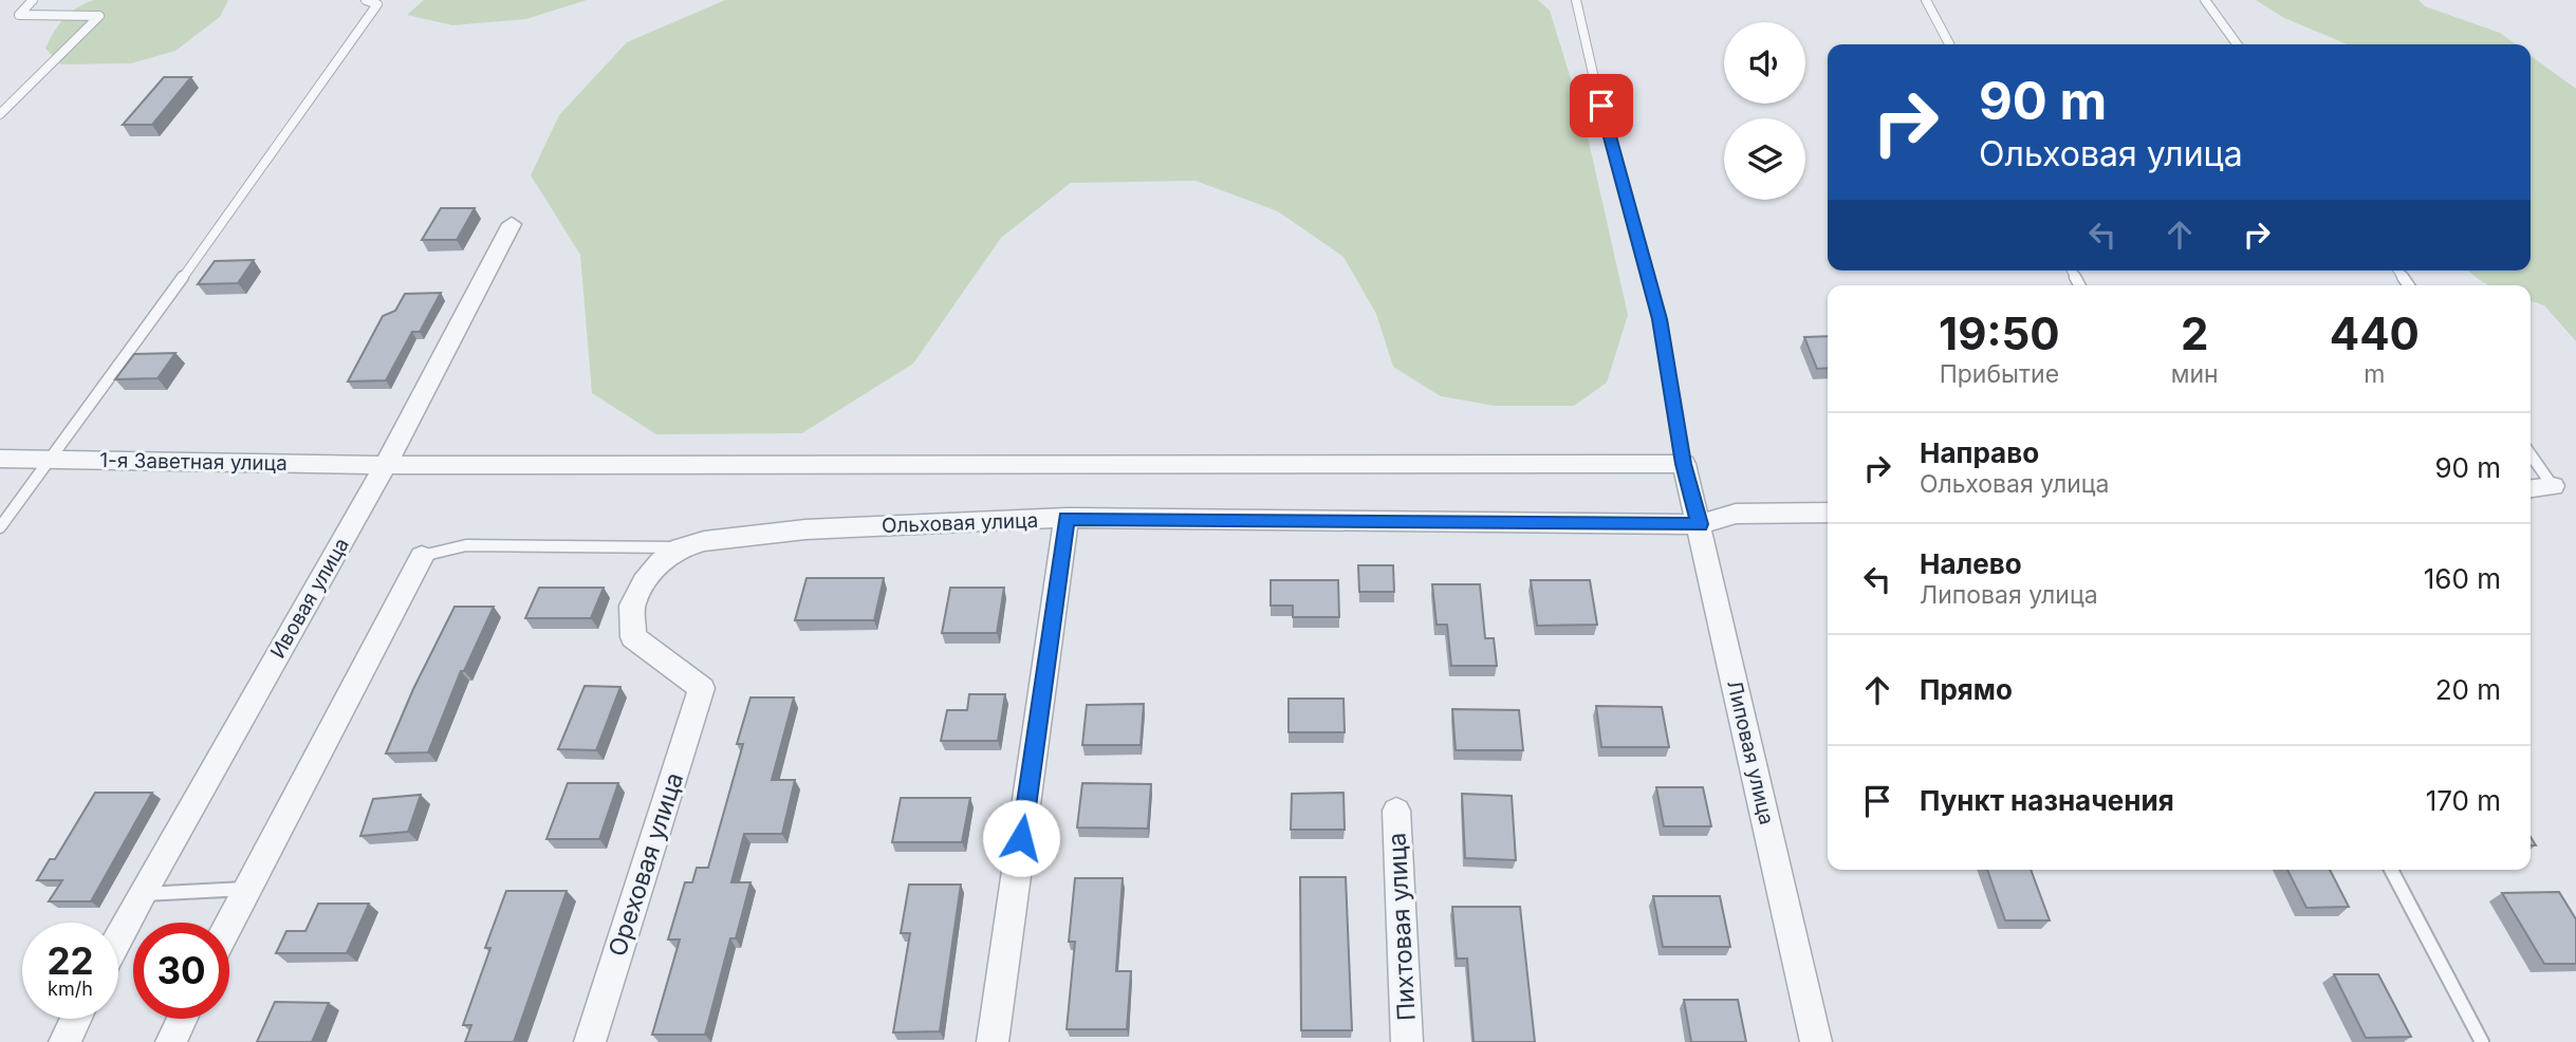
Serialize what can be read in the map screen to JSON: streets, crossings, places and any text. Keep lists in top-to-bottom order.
{
  "streets": {
    "street": [
      "1-я Заветная улица",
      "Ольховая улица",
      "Ивовая улица",
      "Липовая улица",
      "Ореховая улица",
      "Пихтовая улица"
    ]
  },
  "crossings": [
    ["1-я Заветная улица", "Ивовая улица"],
    ["1-я Заветная улица", "Липовая улица"],
    ["Ольховая улица", "Липовая улица"],
    ["Ольховая улица", "Ореховая улица"]
  ],
  "page": {
    "turn": ["90 m", "Ольховая улица"],
    "eta": [
      "19:50",
      "Прибытие",
      "2",
      "мин",
      "440",
      "m"
    ],
    "list": [
      {
        "name": "Направо",
        "note": "Ольховая улица",
        "value": "90 m"
      },
      {
        "name": "Налево",
        "note": "Липовая улица",
        "value": "160 m"
      },
      {
        "name": "Прямо",
        "value": "20 m"
      },
      {
        "name": "Пункт назначения",
        "value": "170 m"
      }
    ],
    "speed": "22 km/h",
    "limit": "30"
  }
}
